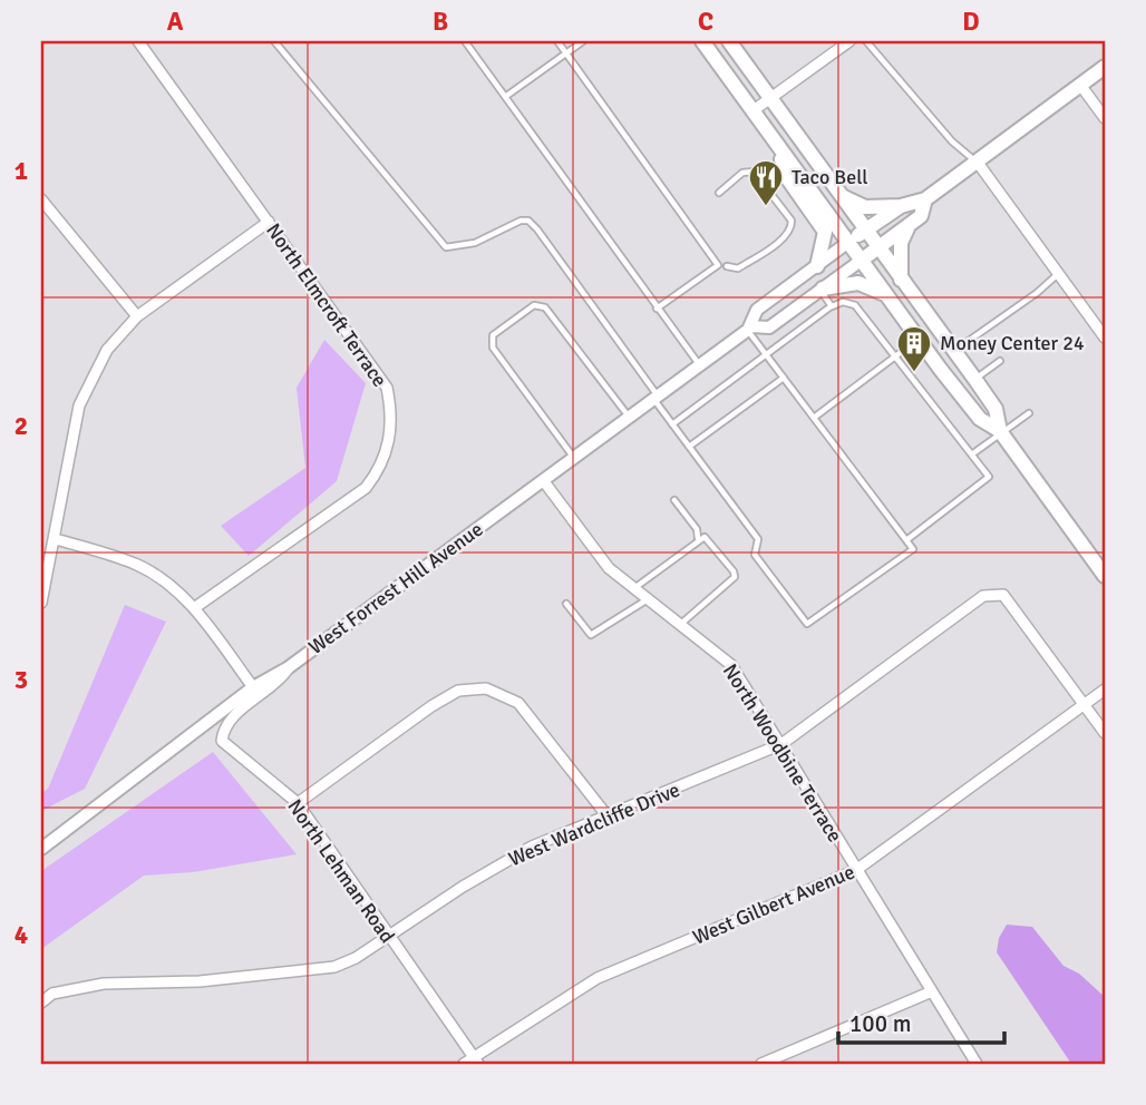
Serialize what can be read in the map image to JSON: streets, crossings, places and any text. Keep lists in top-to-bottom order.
{
  "streets": {
    "main road": ["West Forrest Hill Avenue"],
    "street": [
      "North Elmcroft Terrace",
      "North Woodbine Terrace",
      "West Wardcliffe Drive",
      "North Lehman Road",
      "West Gilbert Avenue"
    ]
  },
  "crossings": [
    ["West Forrest Hill Avenue", "North Woodbine Terrace"],
    ["West Forrest Hill Avenue", "North Lehman Road"],
    ["North Woodbine Terrace", "West Wardcliffe Drive"],
    ["North Woodbine Terrace", "West Gilbert Avenue"],
    ["West Wardcliffe Drive", "North Lehman Road"],
    ["West Wardcliffe Drive", "West Gilbert Avenue"],
    ["North Lehman Road", "West Gilbert Avenue"]
  ],
  "places": {
    "restaurant": ["Taco Bell"],
    "building": ["Money Center 24"]
  },
  "scale_bar": "100 m",
  "grid": {
    "columns": [
      "A",
      "B",
      "C",
      "D"
    ],
    "rows": [
      "1",
      "2",
      "3",
      "4"
    ]
  }
}
